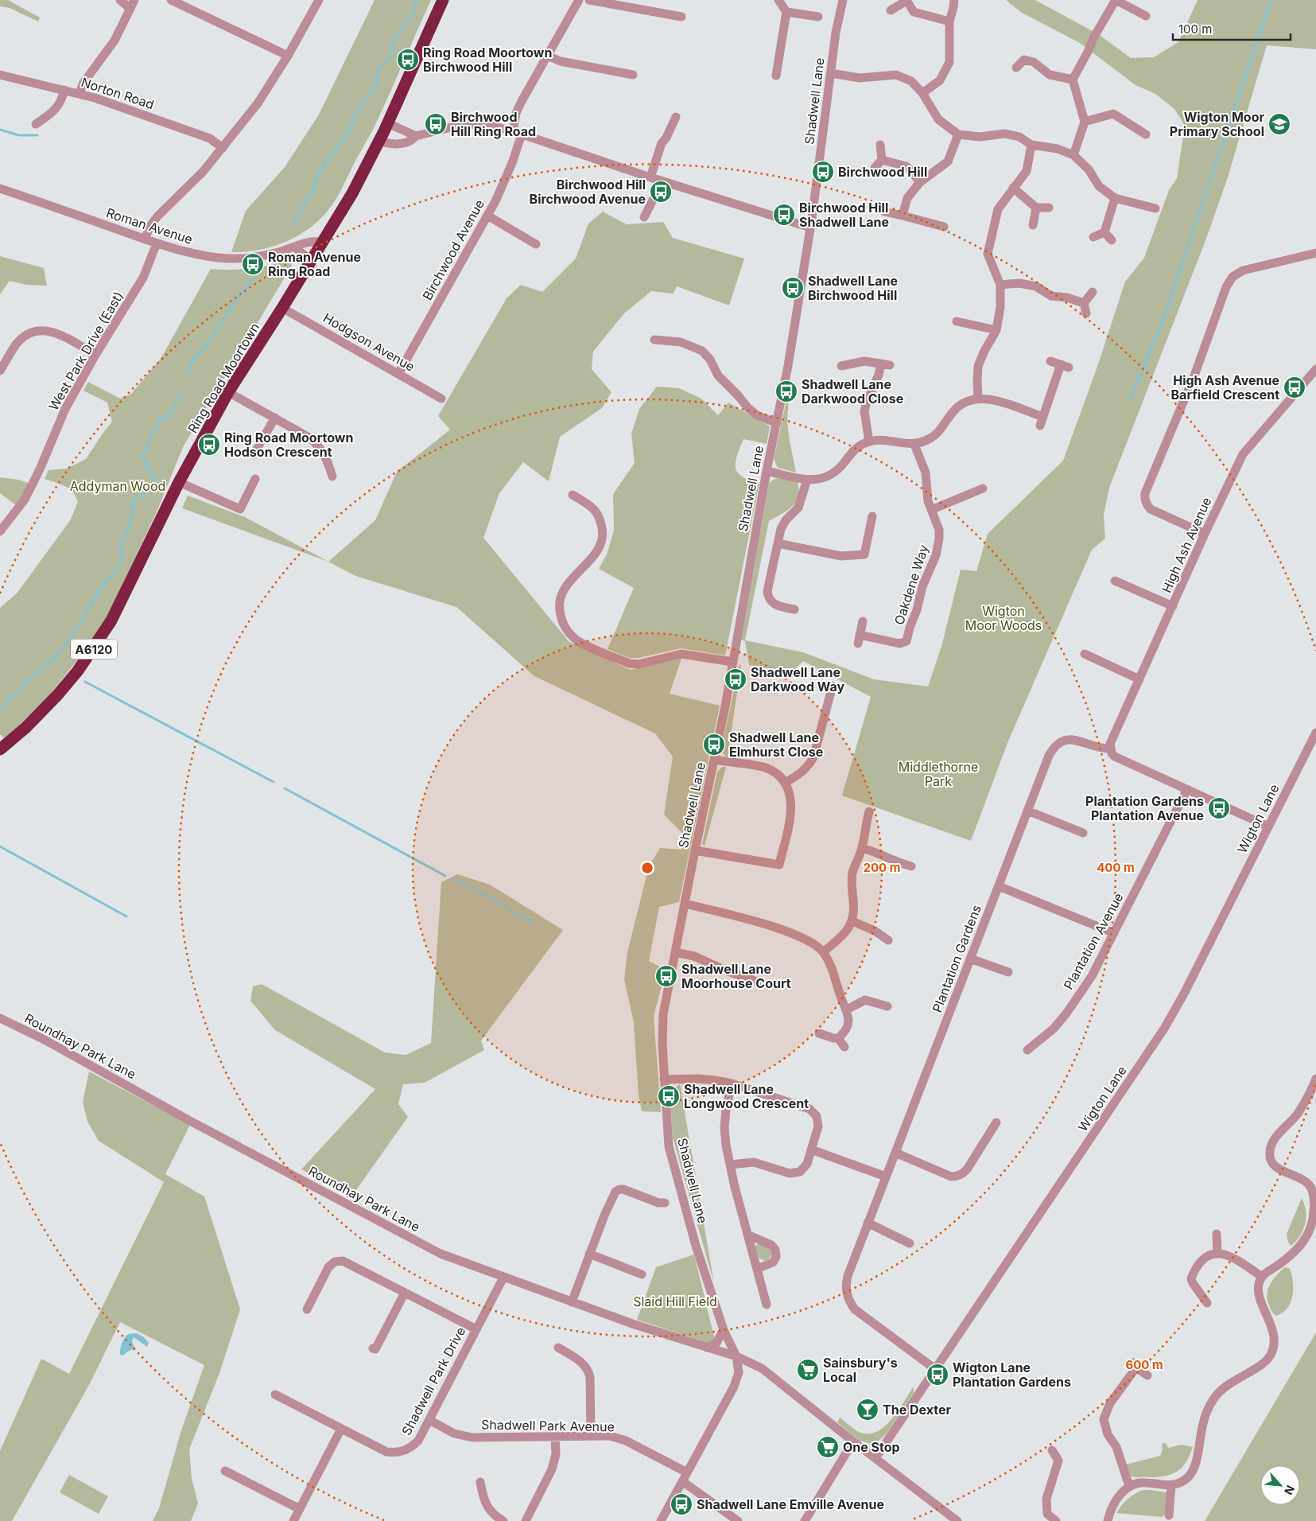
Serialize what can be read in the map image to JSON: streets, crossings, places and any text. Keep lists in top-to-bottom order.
{
  "streets": {
    "highway": ["Ring Road Moortown", "A6120"],
    "street": [
      "Norton Road",
      "Shadwell Lane",
      "Roman Avenue",
      "Birchwood Avenue",
      "Hodgson Avenue",
      "West Park Drive (East)",
      "High Ash Avenue",
      "Oakdene Way",
      "Wigton Lane",
      "Plantation Avenue",
      "Plantation Gardens",
      "Roundhay Park Lane",
      "Shadwell Park Drive",
      "Shadwell Park Avenue"
    ]
  },
  "crossings": [
    ["Shadwell Lane", "Roundhay Park Lane"],
    ["Shadwell Lane", "Shadwell Park Avenue"],
    ["Roman Avenue", "West Park Drive (East)"],
    ["Roman Avenue", "Ring Road Moortown"],
    ["Birchwood Avenue", "Hodgson Avenue"],
    ["Hodgson Avenue", "Ring Road Moortown"],
    ["High Ash Avenue", "Plantation Gardens"],
    ["Wigton Lane", "Plantation Gardens"],
    ["Wigton Lane", "Roundhay Park Lane"],
    ["Plantation Avenue", "Plantation Gardens"],
    ["Roundhay Park Lane", "Shadwell Park Drive"],
    ["Shadwell Park Drive", "Shadwell Park Avenue"]
  ],
  "parks": [
    "Addyman Wood",
    "Wigton Moor Woods",
    "Middlethorne Park",
    "Slaid Hill Field"
  ],
  "places": {
    "bus stop": [
      "Ring Road Moortown Birchwood Hill",
      "Birchwood Hill Ring Road",
      "Birchwood Hill",
      "Birchwood Hill Birchwood Avenue",
      "Birchwood Hill Shadwell Lane",
      "Roman Avenue Ring Road",
      "Shadwell Lane Birchwood Hill",
      "High Ash Avenue Barfield Crescent",
      "Shadwell Lane Darkwood Close",
      "Ring Road Moortown Hodson Crescent",
      "Shadwell Lane Darkwood Way",
      "Shadwell Lane Elmhurst Close",
      "Plantation Gardens Plantation Avenue",
      "Shadwell Lane Moorhouse Court",
      "Shadwell Lane Longwood Crescent",
      "Wigton Lane Plantation Gardens",
      "Shadwell Lane Emville Avenue"
    ],
    "school or university": ["Wigton Moor Primary School"],
    "supermarket": ["Sainsbury's Local", "One Stop"],
    "bar": ["The Dexter"]
  },
  "scale_bar": "100 m",
  "north": "bottom right",
  "rings": ["200 m", "400 m", "600 m"]
}
